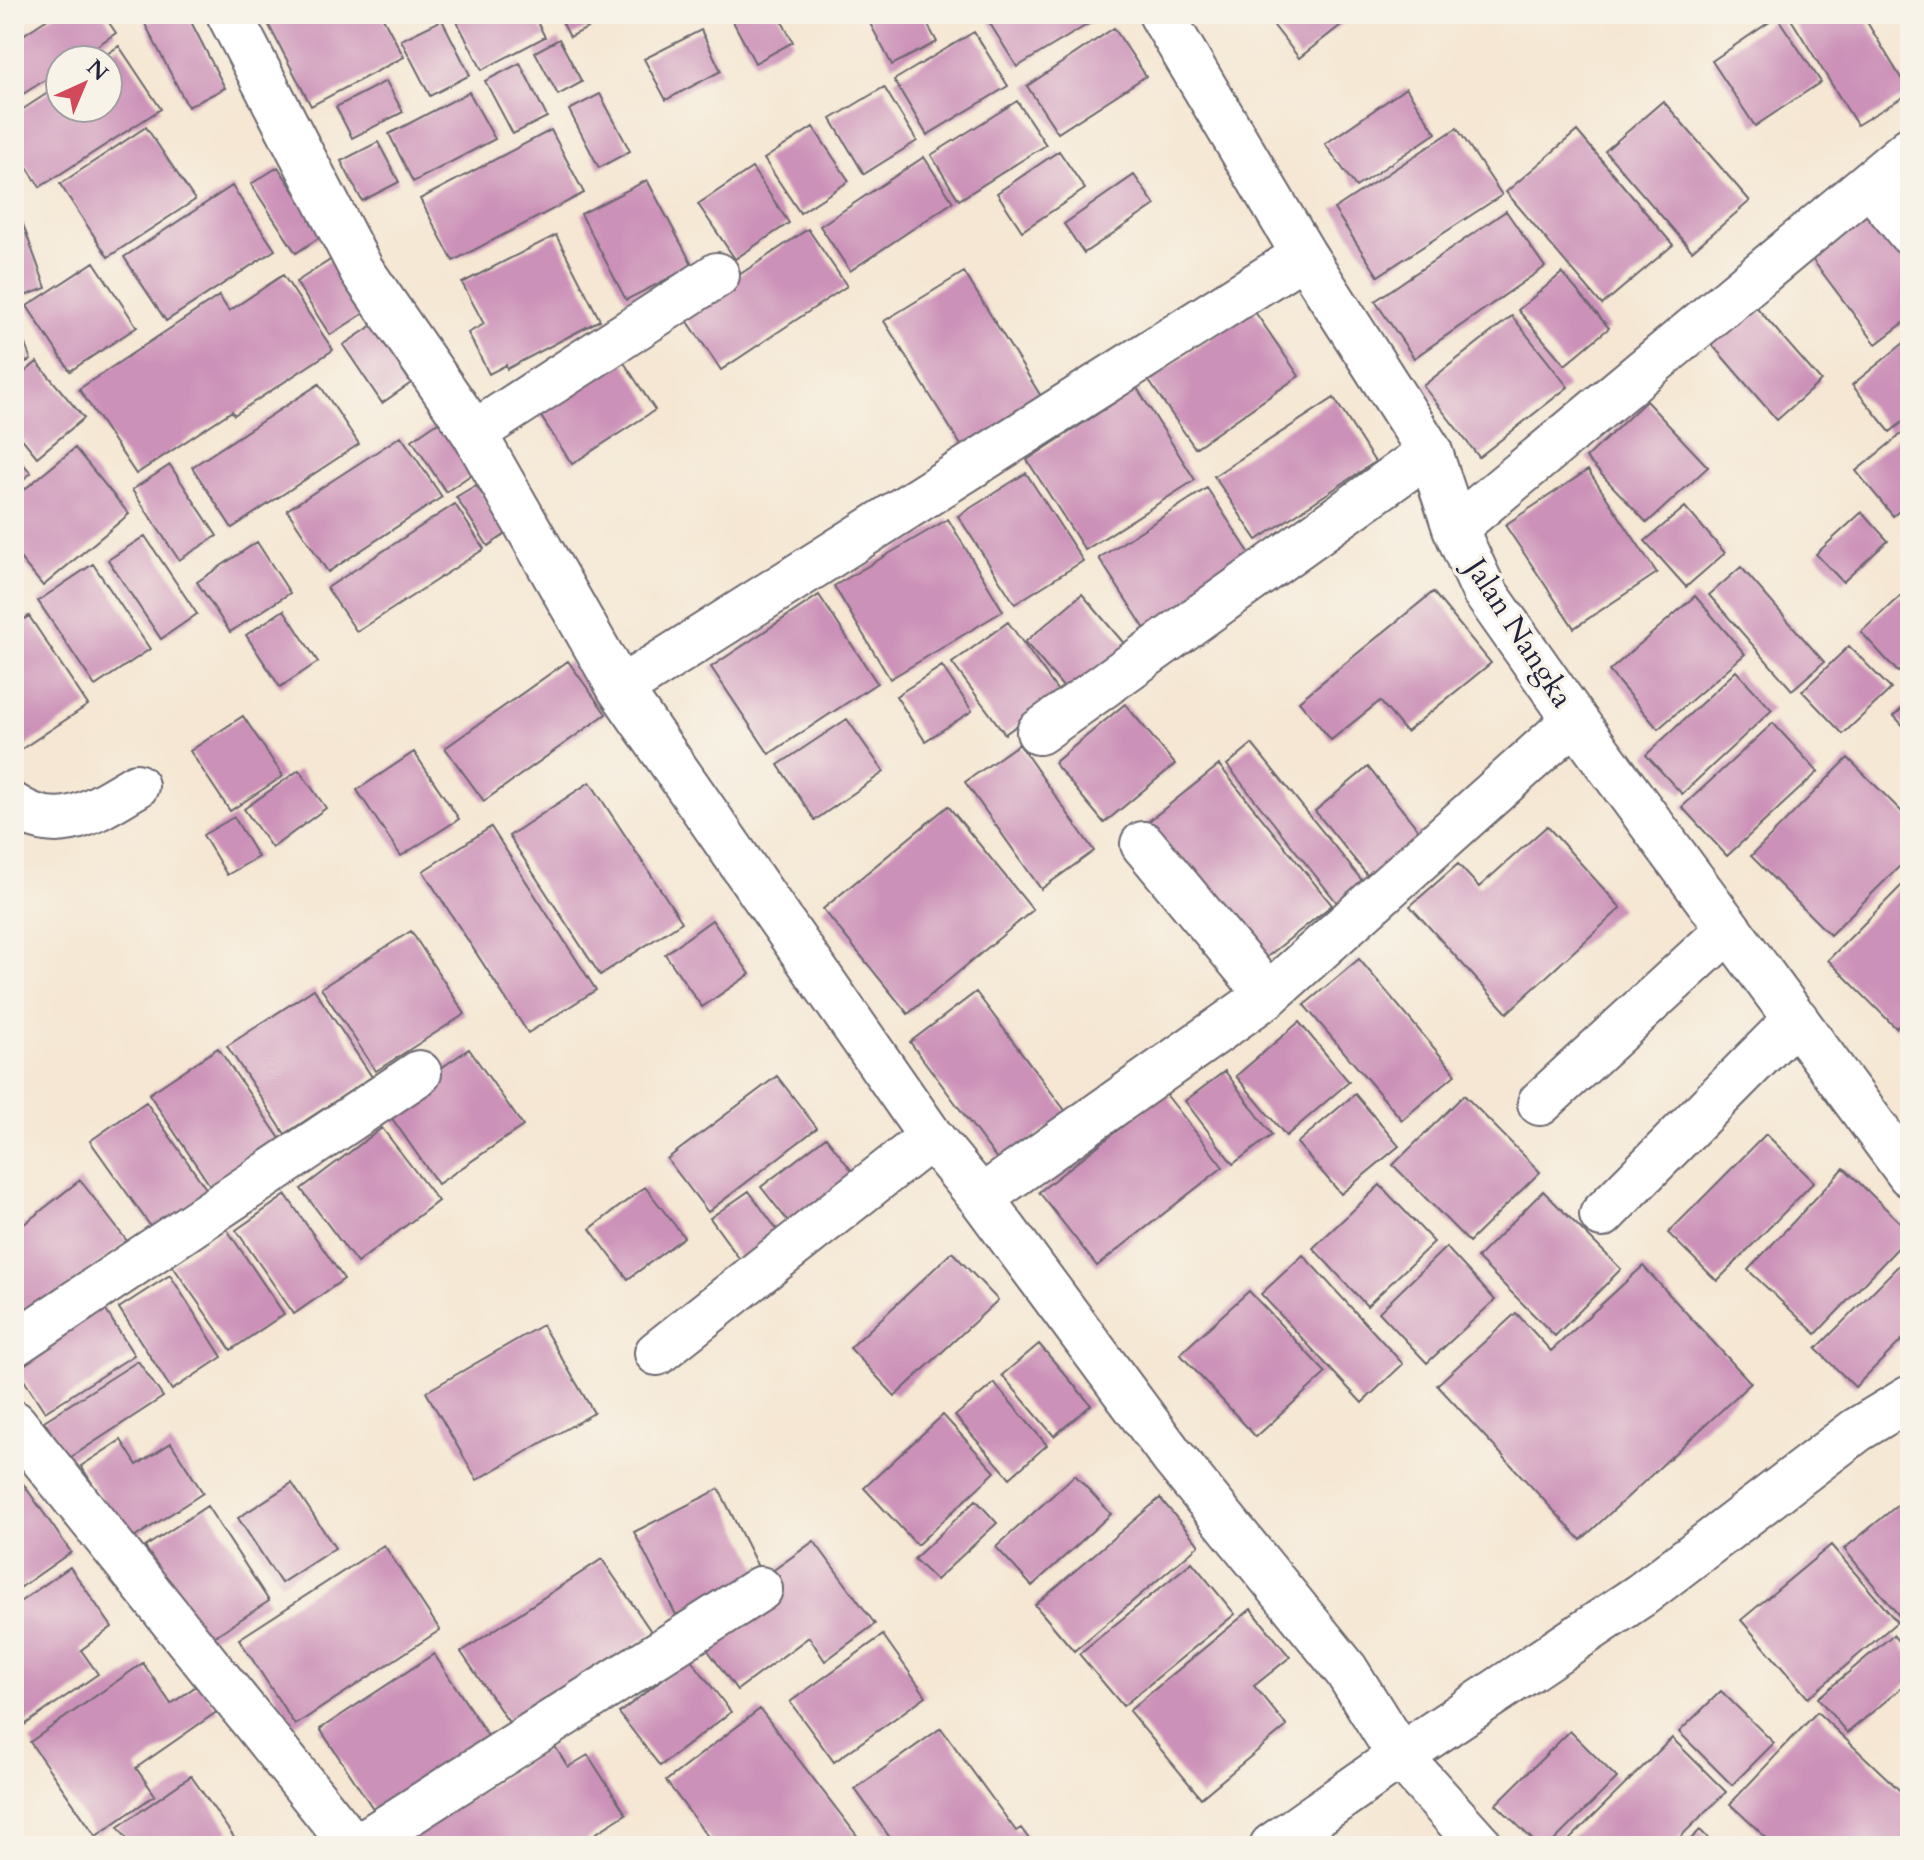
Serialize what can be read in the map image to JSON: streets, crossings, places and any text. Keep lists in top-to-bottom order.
{
  "streets": {
    "street": ["Jalan Nangka"]
  },
  "north": "top right"
}
